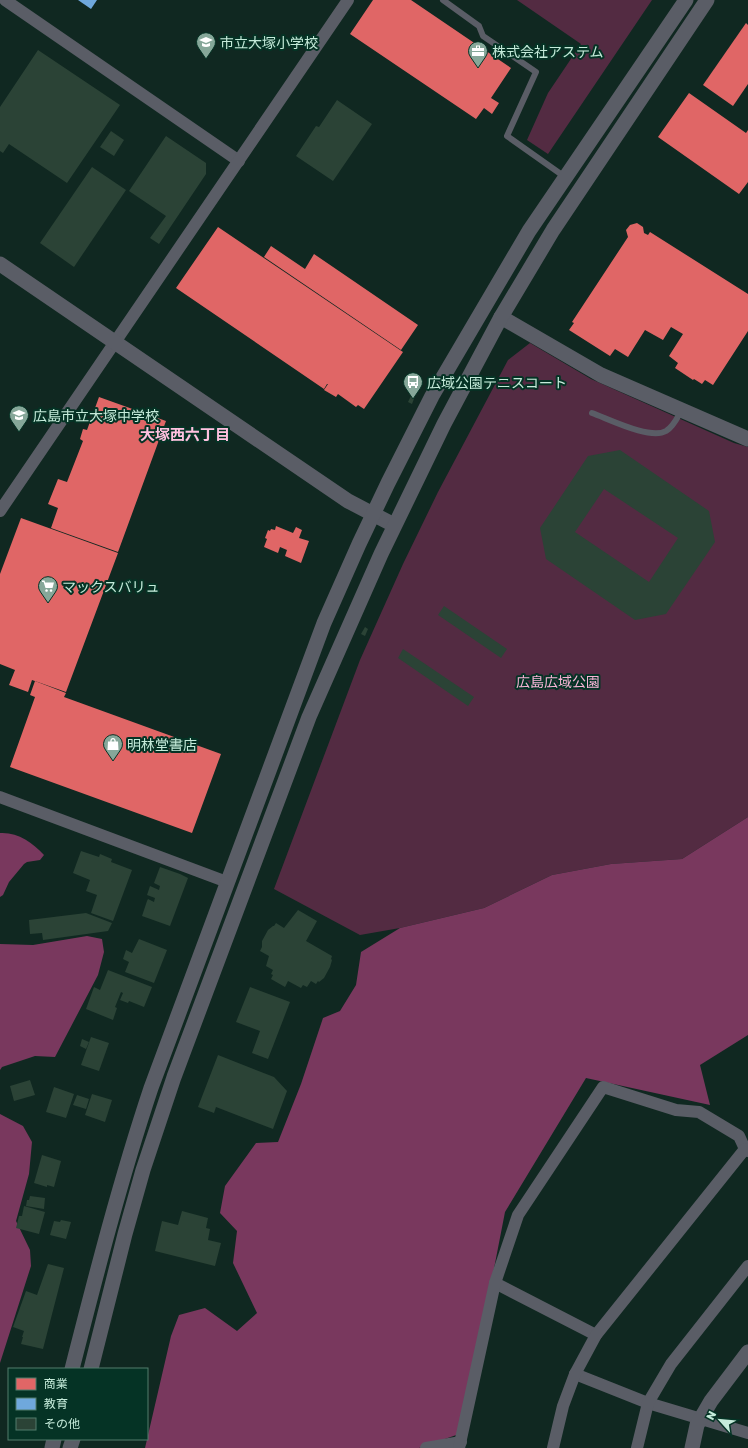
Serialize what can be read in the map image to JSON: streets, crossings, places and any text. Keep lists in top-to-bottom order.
{
  "districts": ["大塚西六丁目"],
  "parks": ["広島広域公園"],
  "places": {
    "school or university": ["市立大塚小学校", "広島市立大塚中学校"],
    "office": ["株式会社アステム"],
    "bus stop": ["広域公園テニスコート"],
    "supermarket": ["マックスバリュ"],
    "shop": ["明林堂書店"]
  },
  "legend": ["商業", "教育", "その他"],
  "north": "top left"
}
